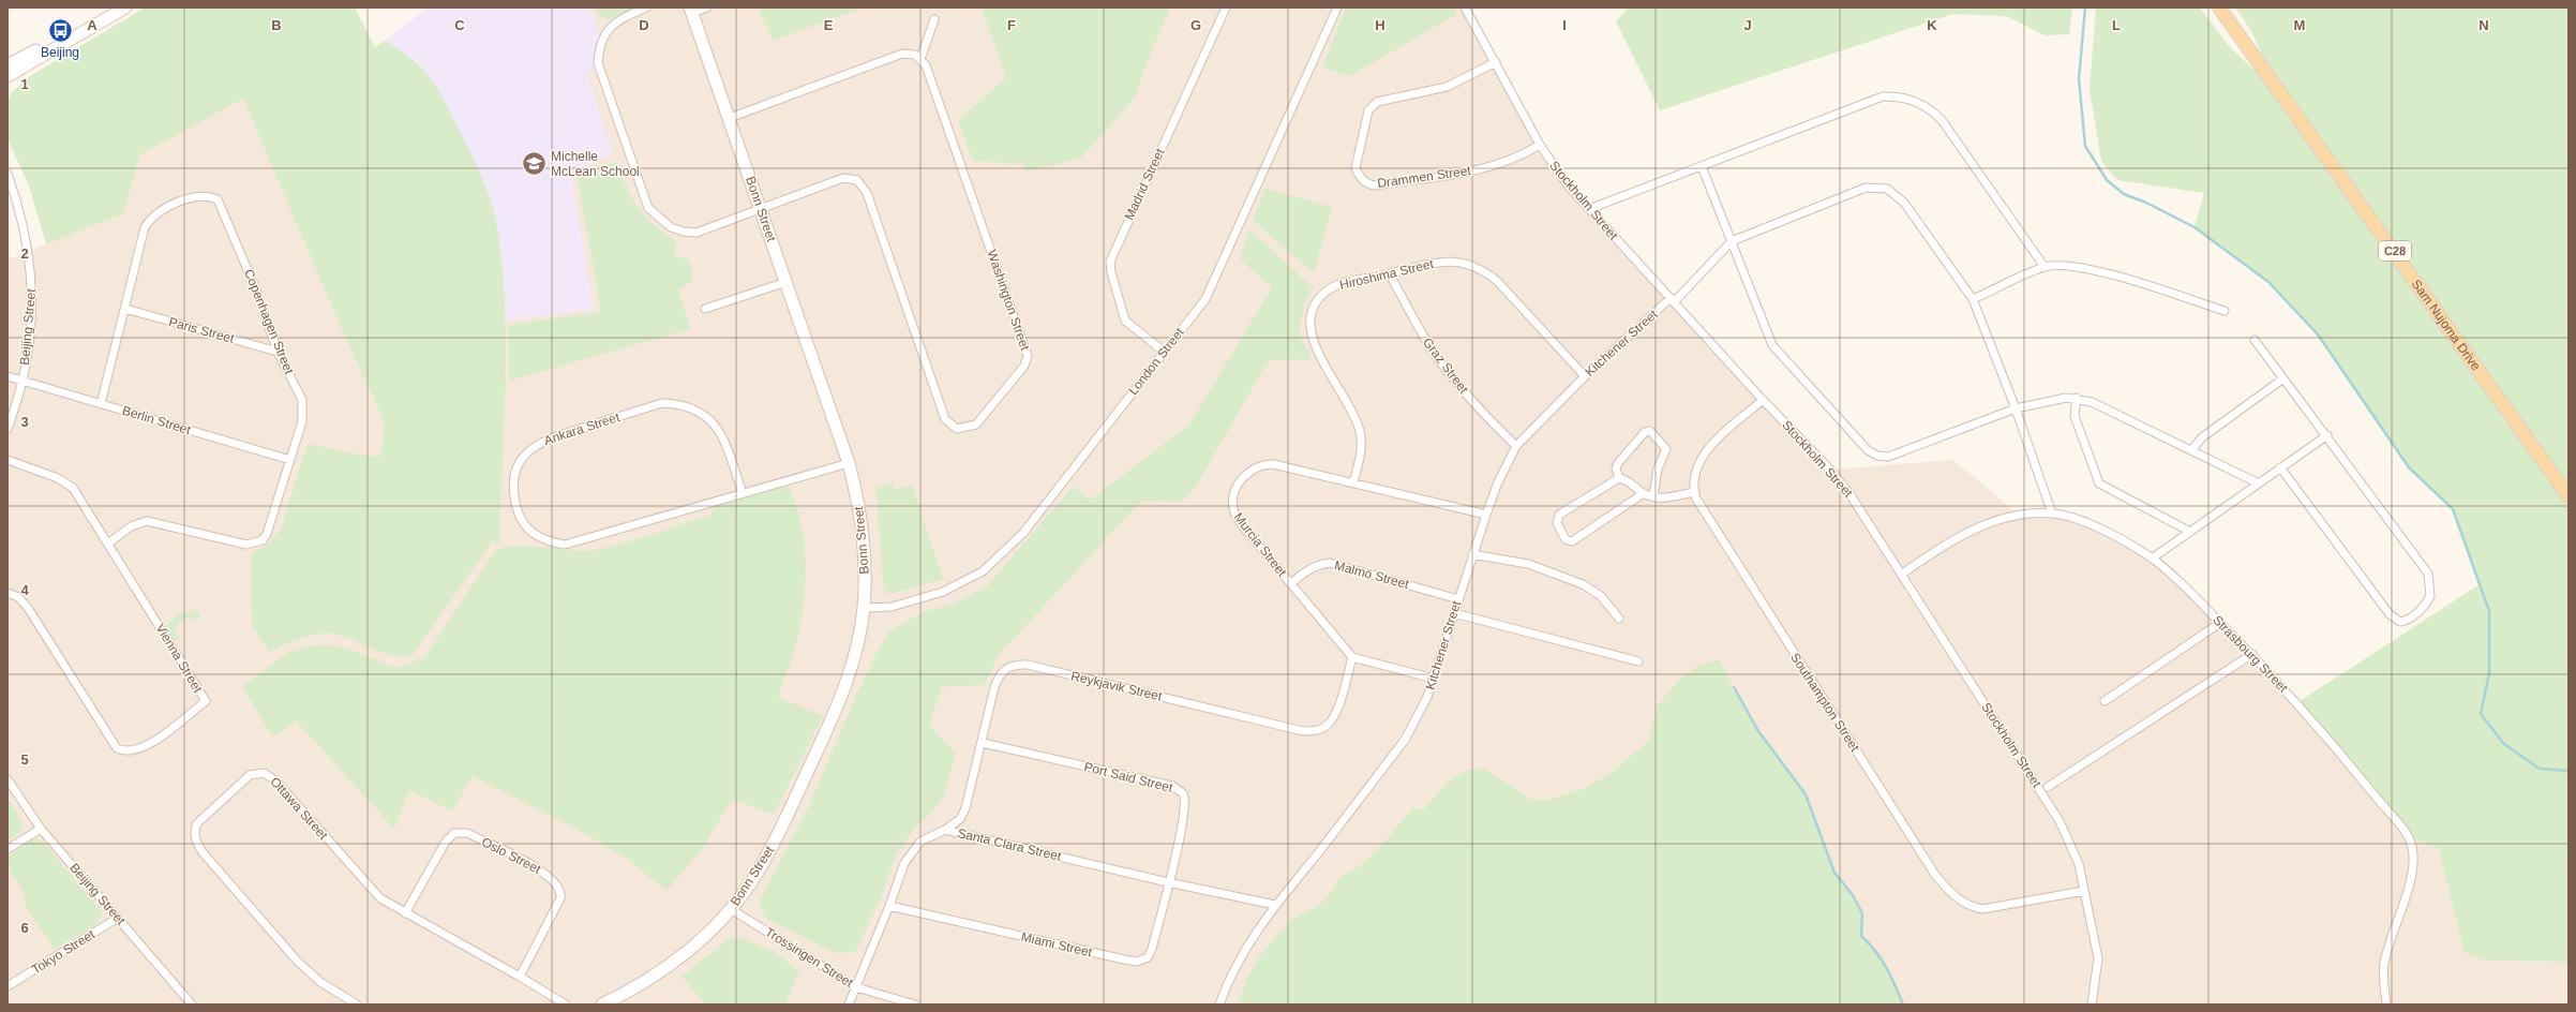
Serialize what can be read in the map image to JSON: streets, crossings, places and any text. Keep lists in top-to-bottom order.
{
  "streets": {
    "main road": ["C28", "Sam Nujoma Drive"],
    "street": [
      "Drammen Street",
      "Madrid Street",
      "Stockholm Street",
      "Bonn Street",
      "Hiroshima Street",
      "Washington Street",
      "Copenhagen Street",
      "Beijing Street",
      "Paris Street",
      "Kitchener Street",
      "London Street",
      "Graz Street",
      "Berlin Street",
      "Ankara Street",
      "Murcia Street",
      "Malmö Street",
      "Strasbourg Street",
      "Vienna Street",
      "Reykjavik Street",
      "Southampton Street",
      "Port Said Street",
      "Ottawa Street",
      "Santa Clara Street",
      "Oslo Street",
      "Miami Street",
      "Tokyo Street",
      "Trossingen Street"
    ]
  },
  "crossings": [
    ["Drammen Street", "Stockholm Street"],
    ["Madrid Street", "London Street"],
    ["Stockholm Street", "Kitchener Street"],
    ["Stockholm Street", "Strasbourg Street"],
    ["Stockholm Street", "Southampton Street"],
    ["Bonn Street", "Washington Street"],
    ["Bonn Street", "London Street"],
    ["Bonn Street", "Ankara Street"],
    ["Bonn Street", "Trossingen Street"],
    ["Hiroshima Street", "Kitchener Street"],
    ["Hiroshima Street", "Graz Street"],
    ["Hiroshima Street", "Murcia Street"],
    ["Copenhagen Street", "Paris Street"],
    ["Copenhagen Street", "Berlin Street"],
    ["Copenhagen Street", "Vienna Street"],
    ["Beijing Street", "Berlin Street"],
    ["Beijing Street", "Tokyo Street"],
    ["Kitchener Street", "Graz Street"],
    ["Kitchener Street", "Murcia Street"],
    ["Kitchener Street", "Malmö Street"],
    ["Kitchener Street", "Santa Clara Street"],
    ["Murcia Street", "Malmö Street"],
    ["Murcia Street", "Reykjavik Street"],
    ["Reykjavik Street", "Port Said Street"],
    ["Reykjavik Street", "Santa Clara Street"],
    ["Port Said Street", "Santa Clara Street"],
    ["Port Said Street", "Miami Street"],
    ["Ottawa Street", "Oslo Street"],
    ["Santa Clara Street", "Miami Street"],
    ["Santa Clara Street", "Trossingen Street"]
  ],
  "places": {
    "bus stop": ["Beijing"],
    "school or university": ["Michelle McLean School"]
  },
  "grid": {
    "columns": [
      "A",
      "B",
      "C",
      "D",
      "E",
      "F",
      "G",
      "H",
      "I",
      "J",
      "K",
      "L",
      "M",
      "N"
    ],
    "rows": [
      "1",
      "2",
      "3",
      "4",
      "5",
      "6"
    ]
  }
}
